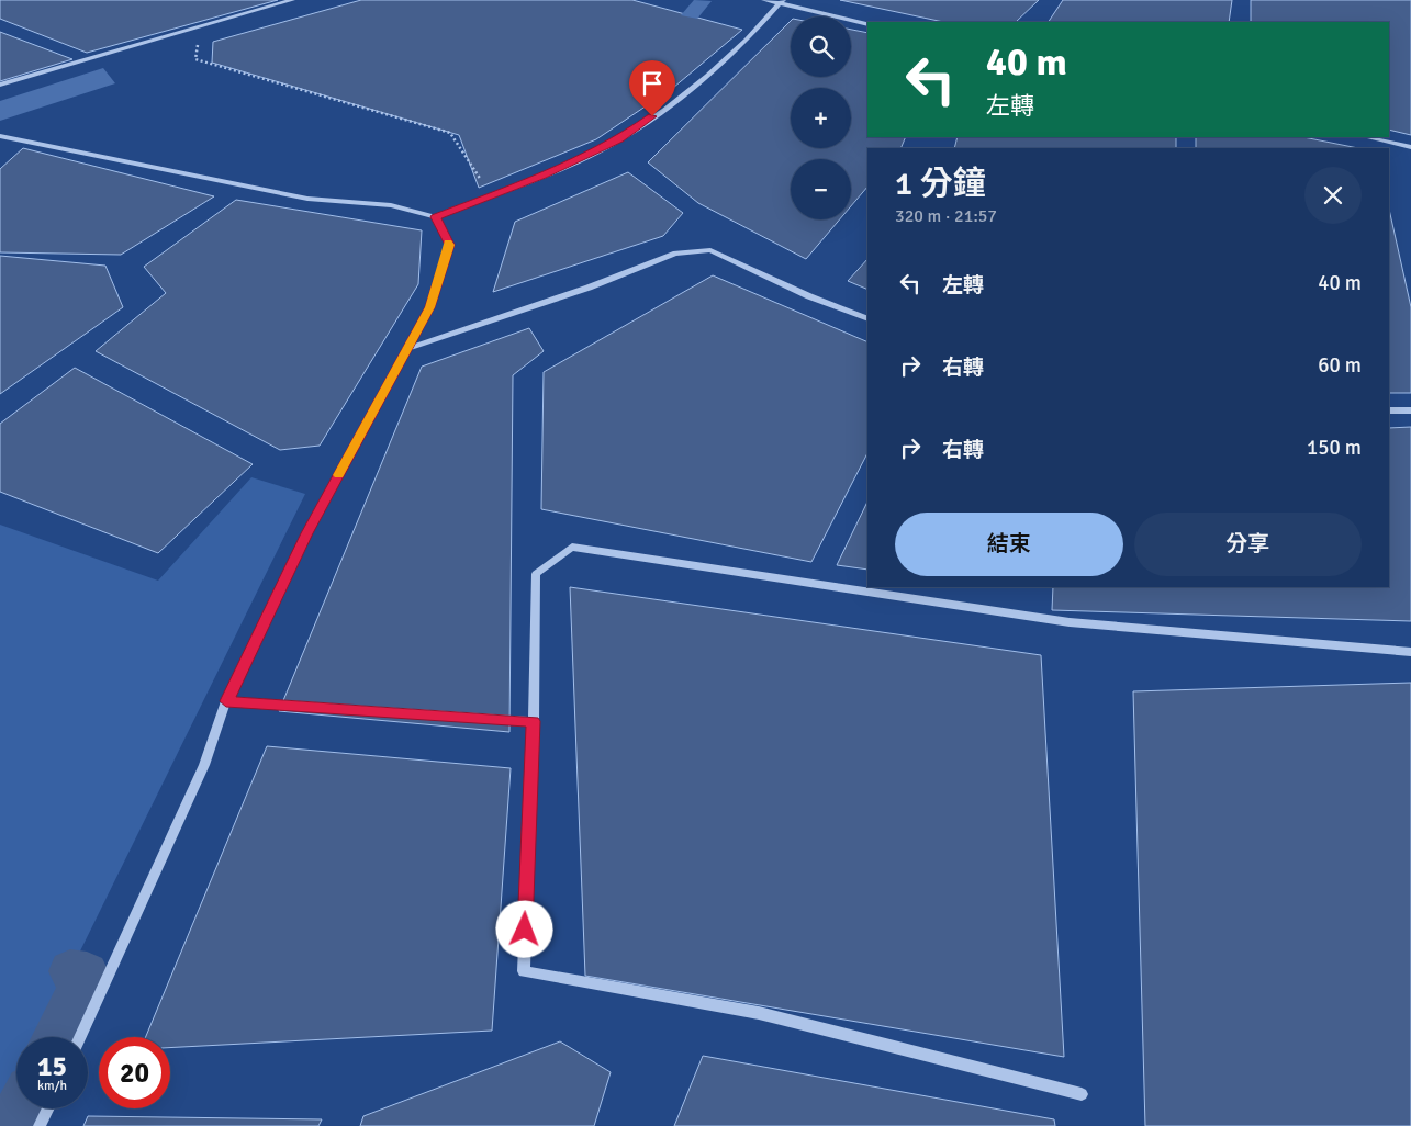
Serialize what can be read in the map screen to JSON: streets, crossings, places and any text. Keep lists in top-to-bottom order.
{
  "page": {
    "map_buttons": ["+", "−"],
    "turn": ["40 m", "左轉"],
    "heading": ["1 分鐘", "320 m · 21:57"],
    "list": [
      {
        "name": "左轉",
        "value": "40 m"
      },
      {
        "name": "右轉",
        "value": "60 m"
      },
      {
        "name": "右轉",
        "value": "150 m"
      }
    ],
    "buttons": ["結束", "分享"],
    "speed": "15 km/h",
    "limit": "20"
  }
}
